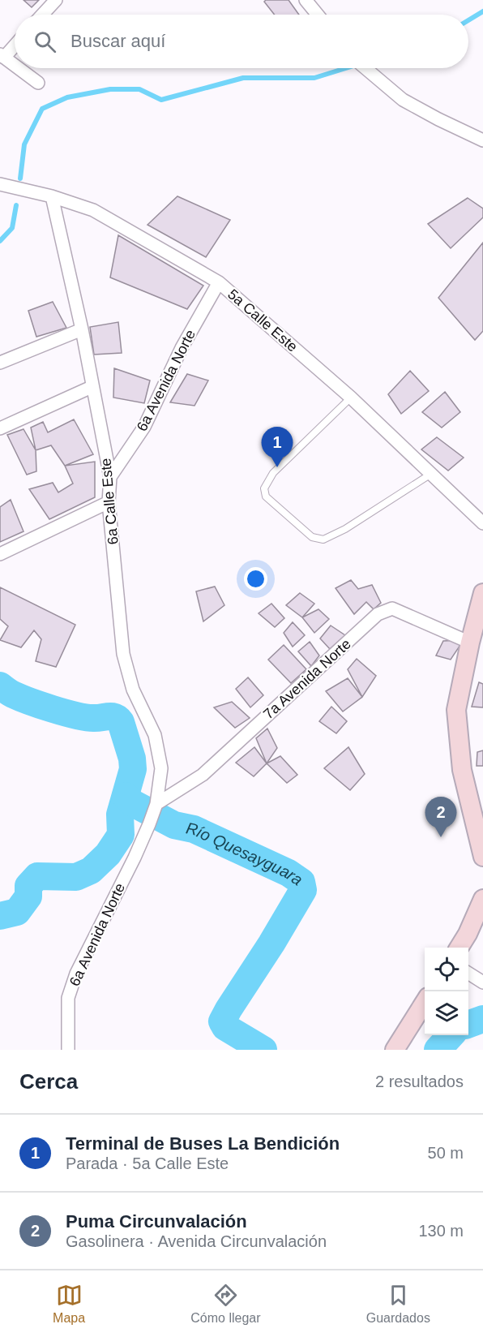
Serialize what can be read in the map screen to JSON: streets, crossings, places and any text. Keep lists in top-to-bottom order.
{
  "streets": {
    "street": [
      "5a Calle Este",
      "6a Avenida Norte",
      "6a Calle Este",
      "7a Avenida Norte"
    ]
  },
  "crossings": [
    ["5a Calle Este", "6a Avenida Norte"],
    ["5a Calle Este", "6a Calle Este"],
    ["6a Avenida Norte", "6a Calle Este"],
    ["6a Calle Este", "7a Avenida Norte"]
  ],
  "water": ["Río Quesayguara"],
  "page": {
    "search": "Buscar aquí",
    "pins": ["1", "2"],
    "heading": ["Cerca", "2 resultados"],
    "list": [
      {
        "mark": "1",
        "name": "Terminal de Buses La Bendición",
        "note": "Parada · 5a Calle Este",
        "value": "50 m"
      },
      {
        "mark": "2",
        "name": "Puma Circunvalación",
        "note": "Gasolinera · Avenida Circunvalación",
        "value": "130 m"
      }
    ],
    "nav": ["Mapa", "Cómo llegar", "Guardados"]
  }
}
